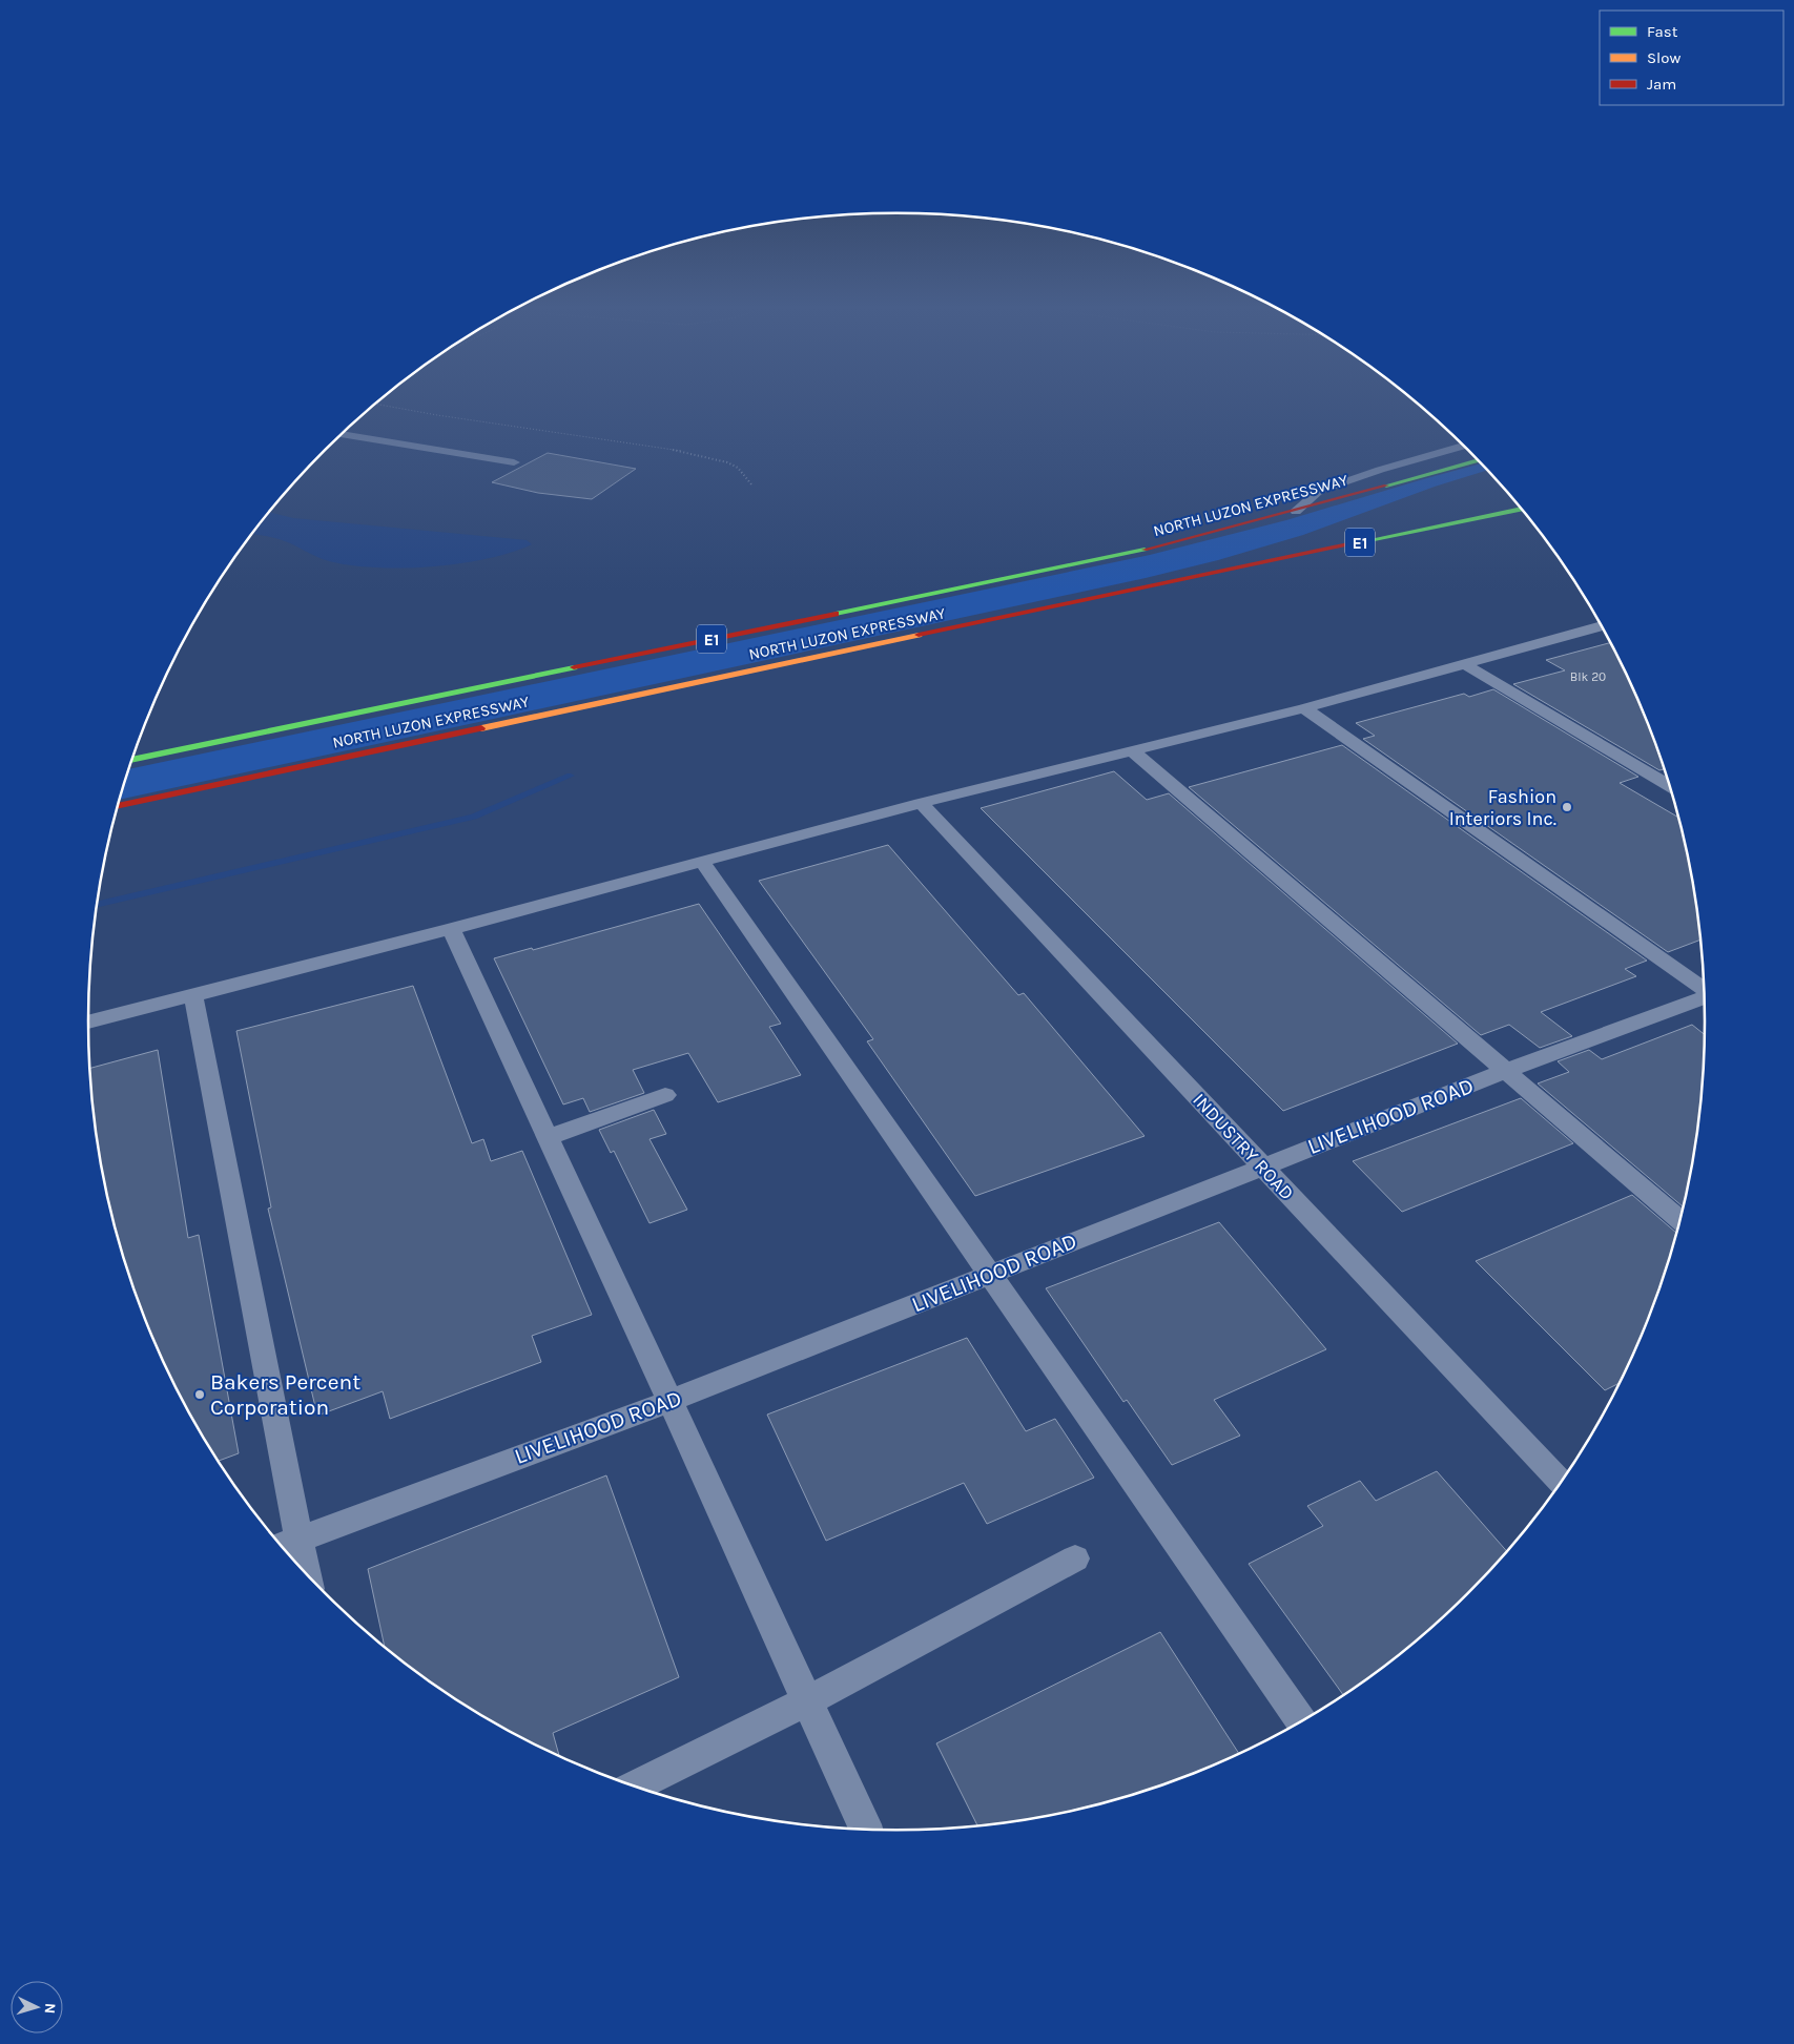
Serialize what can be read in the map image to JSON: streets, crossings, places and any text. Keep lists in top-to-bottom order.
{
  "streets": {
    "highway": ["NORTH LUZON EXPRESSWAY", "E1"],
    "lane": ["LIVELIHOOD ROAD", "INDUSTRY ROAD"]
  },
  "crossings": [
    ["LIVELIHOOD ROAD", "INDUSTRY ROAD"]
  ],
  "places": ["Fashion Interiors Inc.", "Bakers Percent Corporation"],
  "house_numbers": ["Blk 20"],
  "legend": ["Fast", "Slow", "Jam"],
  "north": "right"
}
